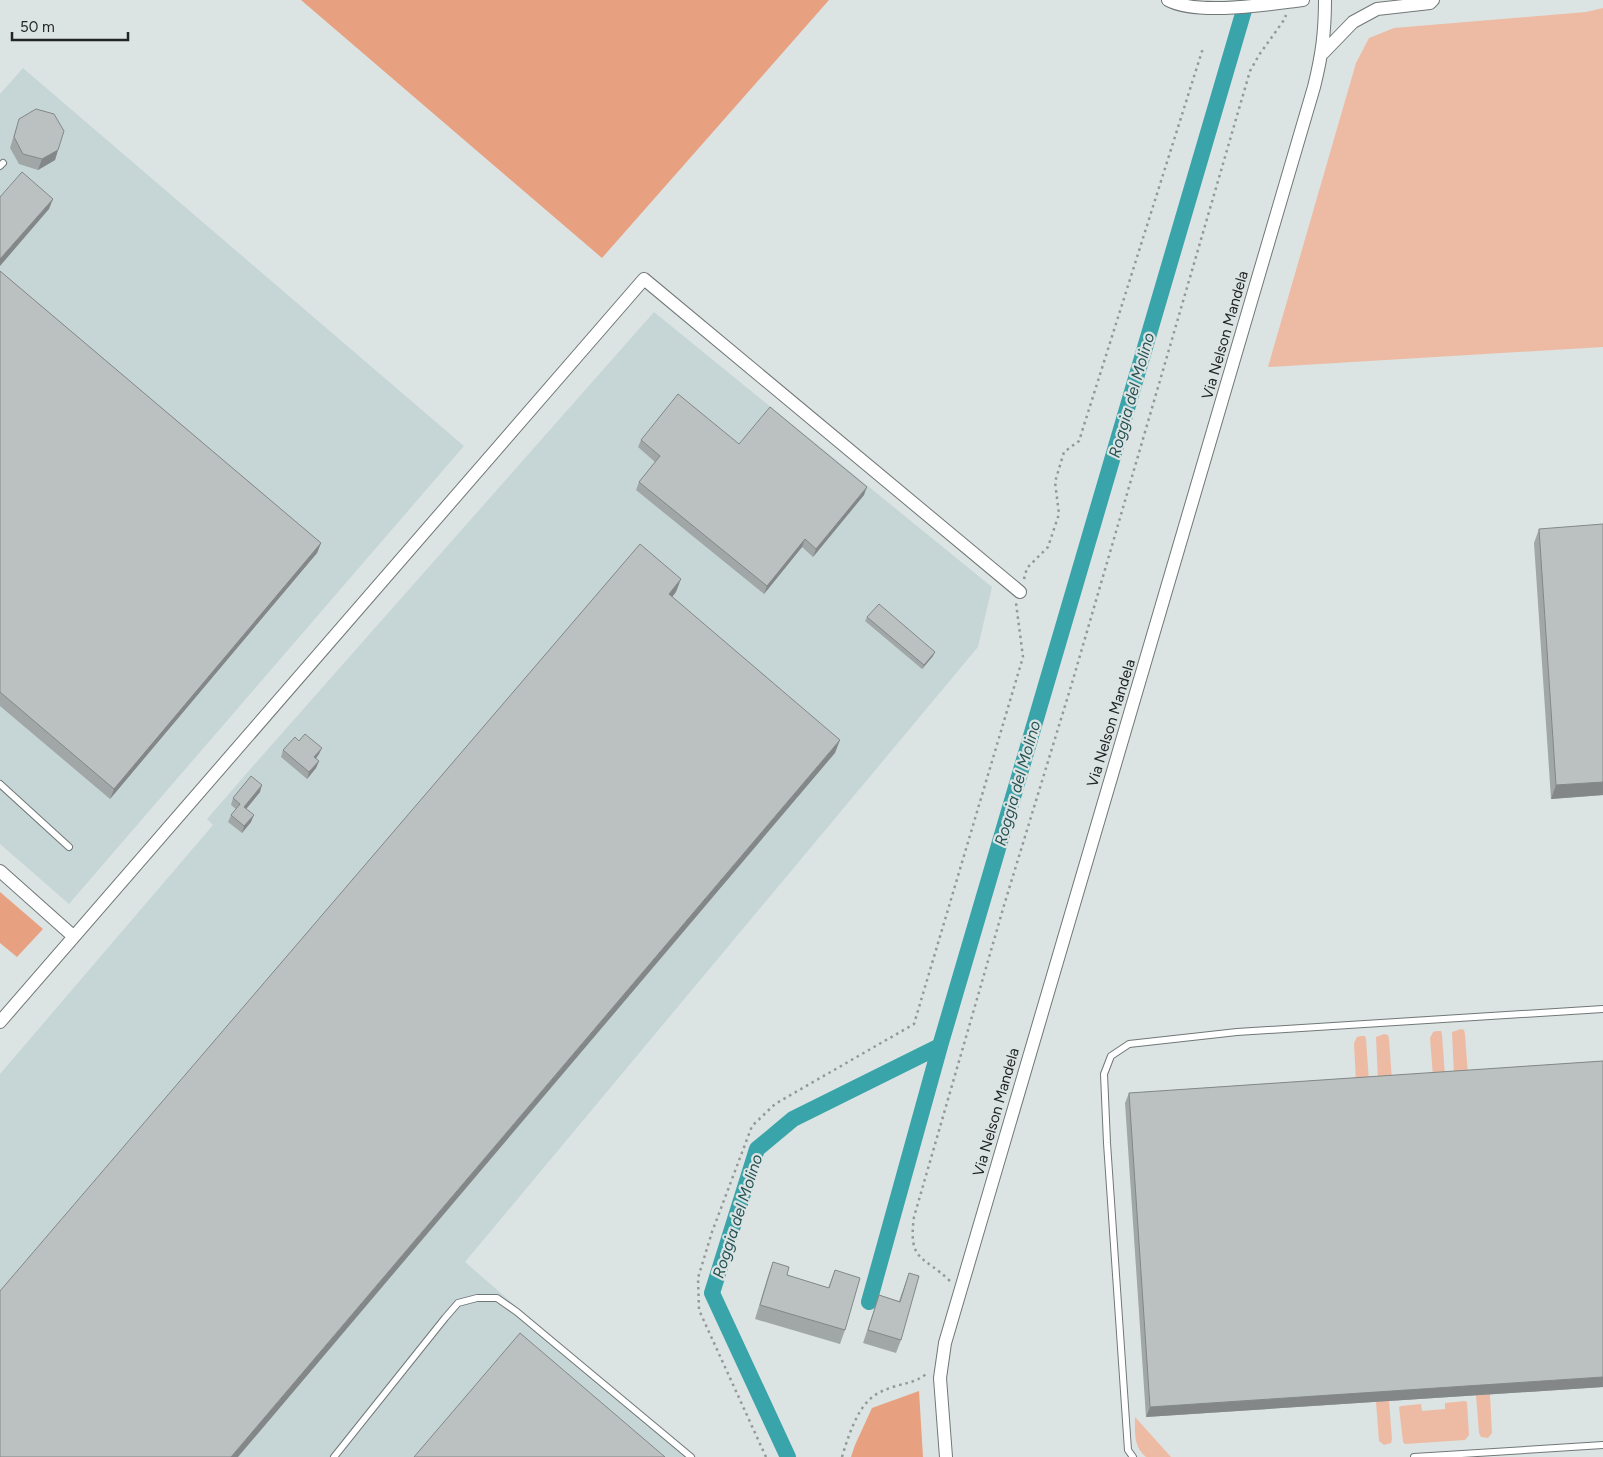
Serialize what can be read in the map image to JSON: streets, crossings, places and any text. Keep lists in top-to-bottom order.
{
  "streets": {
    "street": ["Via Nelson Mandela"]
  },
  "water": ["Roggia del Molino"],
  "scale_bar": "50 m"
}
